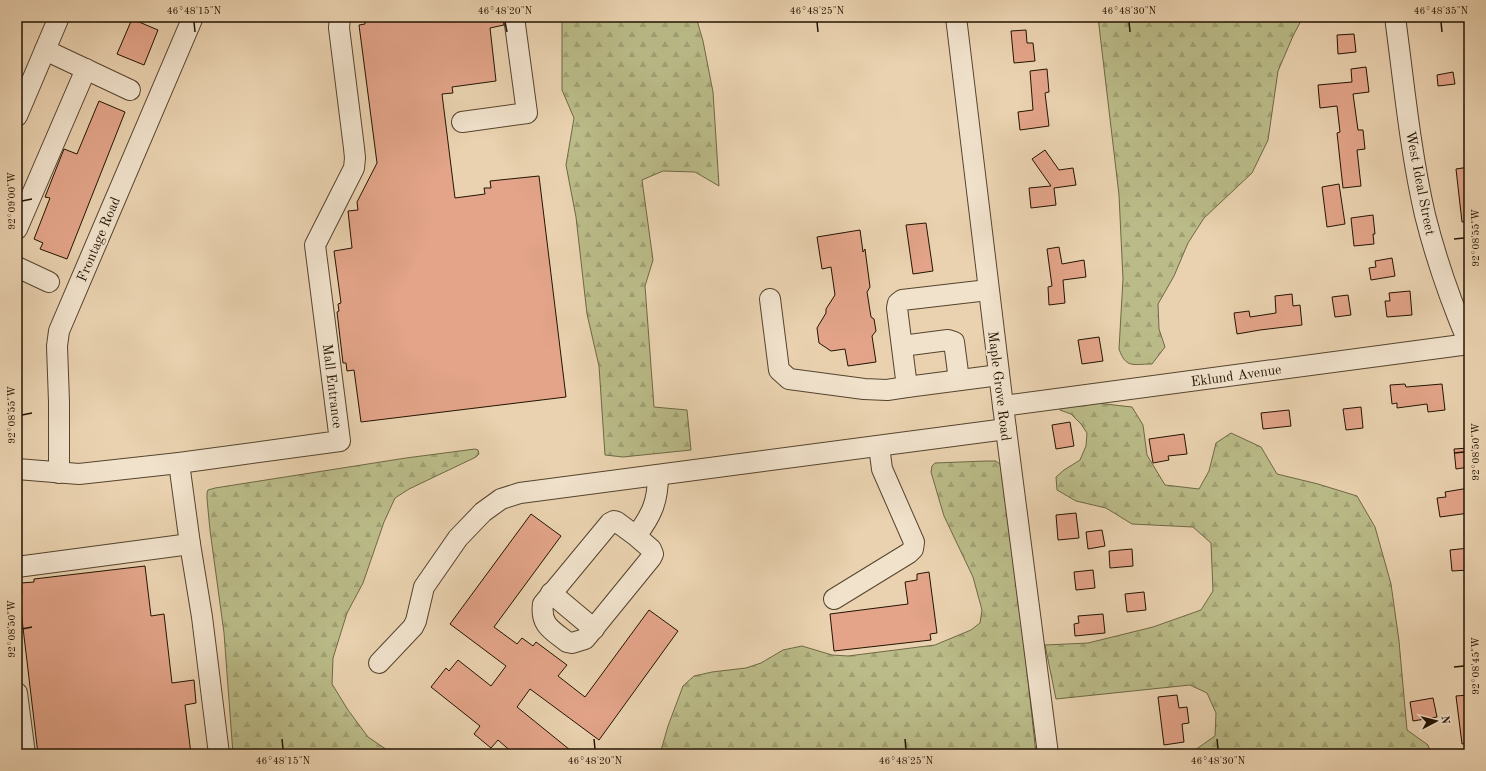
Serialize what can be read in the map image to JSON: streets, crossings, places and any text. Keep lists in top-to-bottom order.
{
  "streets": {
    "street": [
      "West Ideal Street",
      "Frontage Road",
      "Eklund Avenue",
      "Mall Entrance",
      "Maple Grove Road"
    ]
  },
  "crossings": [
    ["West Ideal Street", "Eklund Avenue"],
    ["Frontage Road", "Mall Entrance"],
    ["Eklund Avenue", "Maple Grove Road"]
  ],
  "north": "right",
  "coordinates": [
    "46°48'15\"N",
    "46°48'20\"N",
    "46°48'25\"N",
    "46°48'30\"N",
    "46°48'35\"N",
    "92°09'00\"W",
    "92°08'55\"W",
    "92°08'50\"W",
    "92°08'45\"W"
  ]
}
